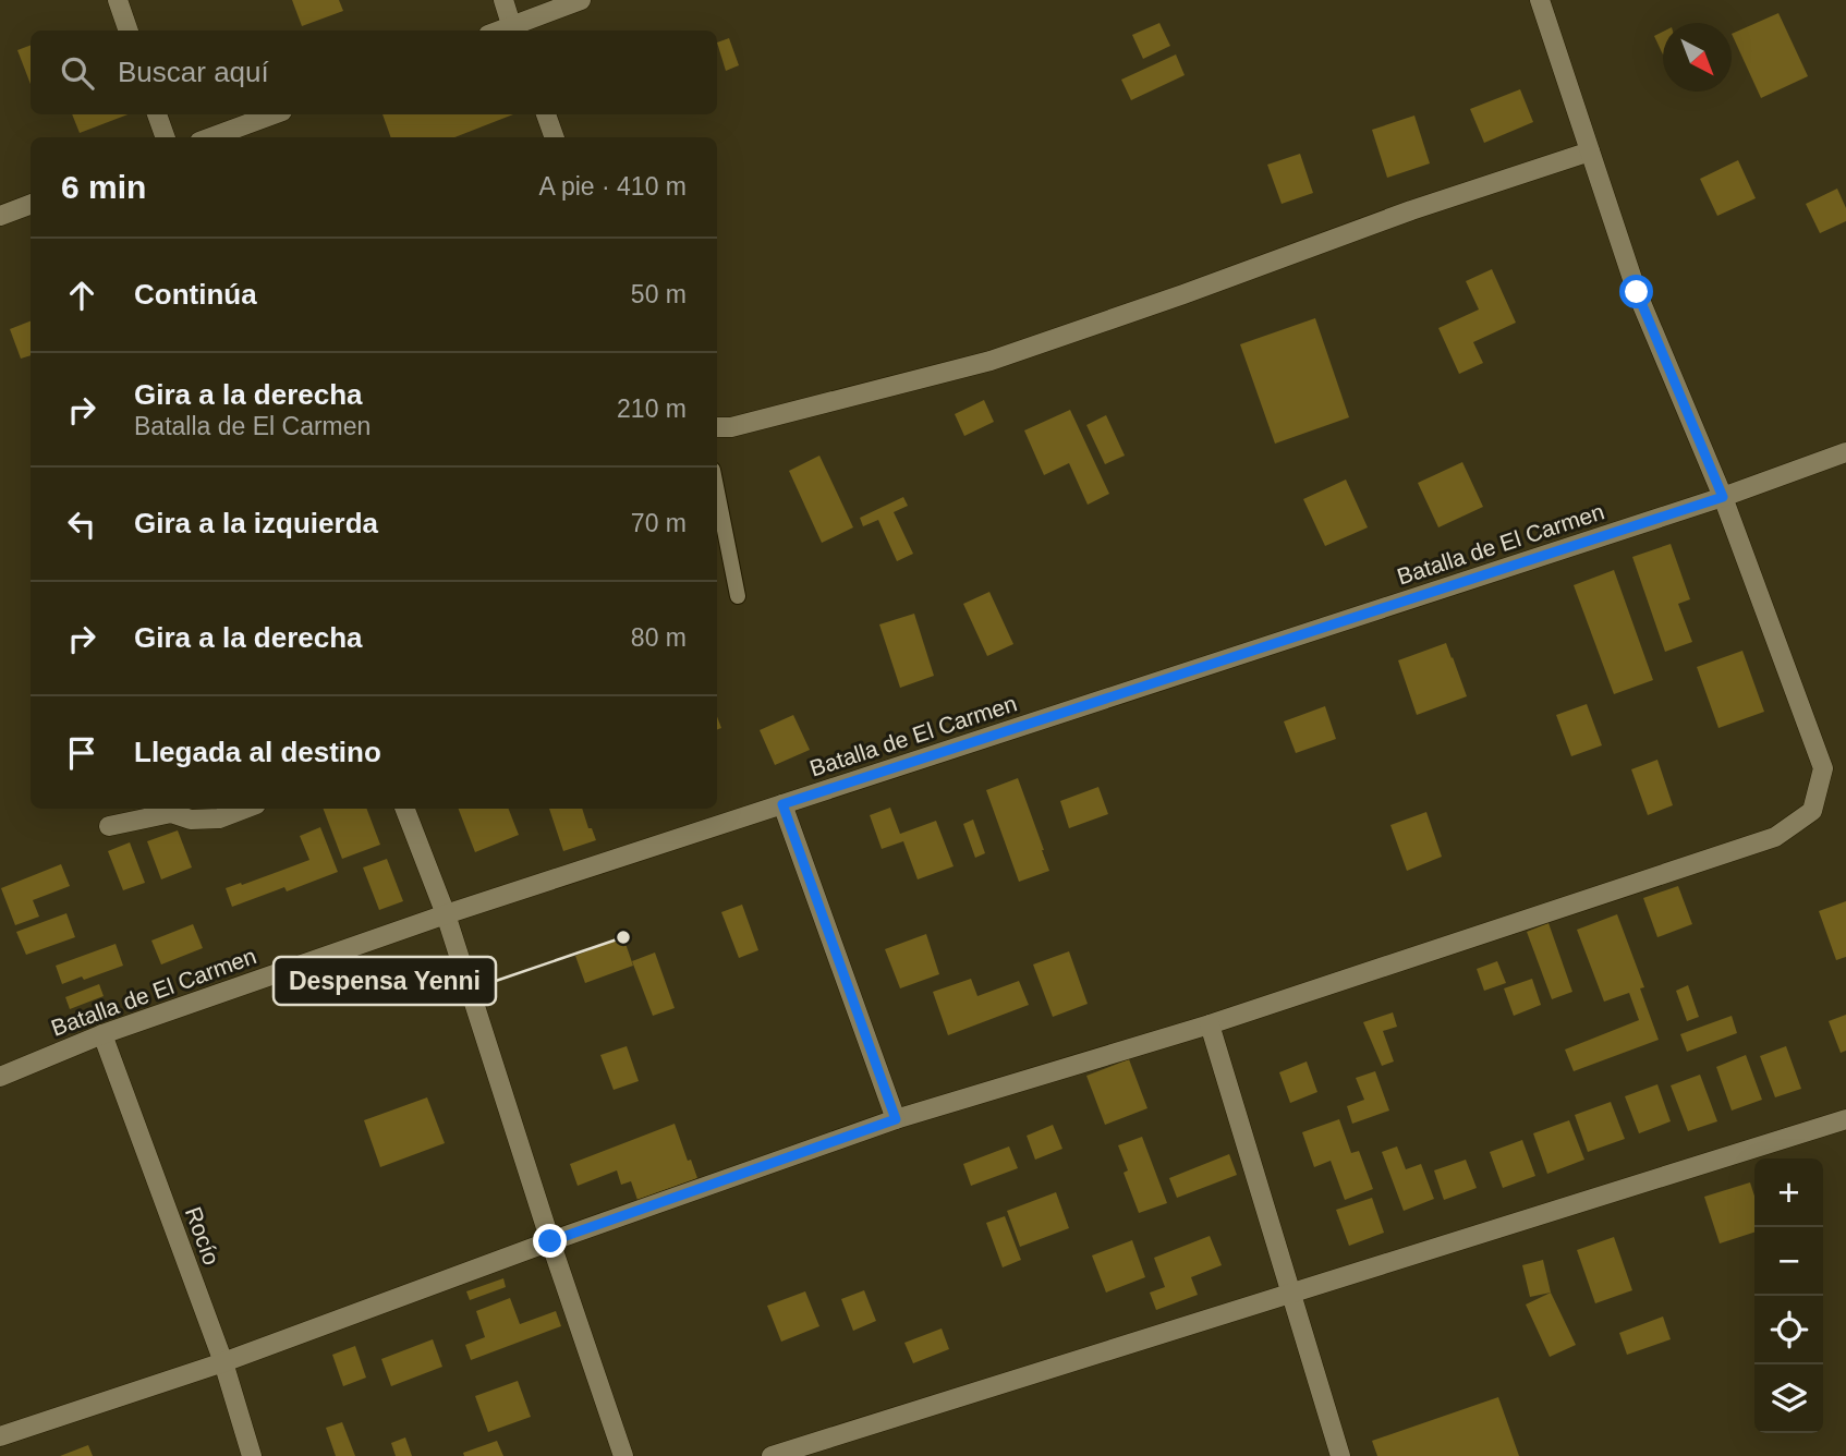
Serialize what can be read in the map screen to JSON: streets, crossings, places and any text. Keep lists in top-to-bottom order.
{
  "streets": {
    "street": ["Batalla de El Carmen", "Rocío"]
  },
  "crossings": [
    ["Batalla de El Carmen", "Rocío"]
  ],
  "places": ["Despensa Yenni"],
  "north": "bottom right",
  "page": {
    "search": "Buscar aquí",
    "heading": ["6 min", "A pie · 410 m"],
    "list": [
      ["Continúa", "50 m"],
      ["Gira a la derecha", "Batalla de El Carmen", "210 m"],
      ["Gira a la izquierda", "70 m"],
      ["Gira a la derecha", "80 m"],
      "Llegada al destino"
    ],
    "map_buttons": ["+", "−"]
  }
}
